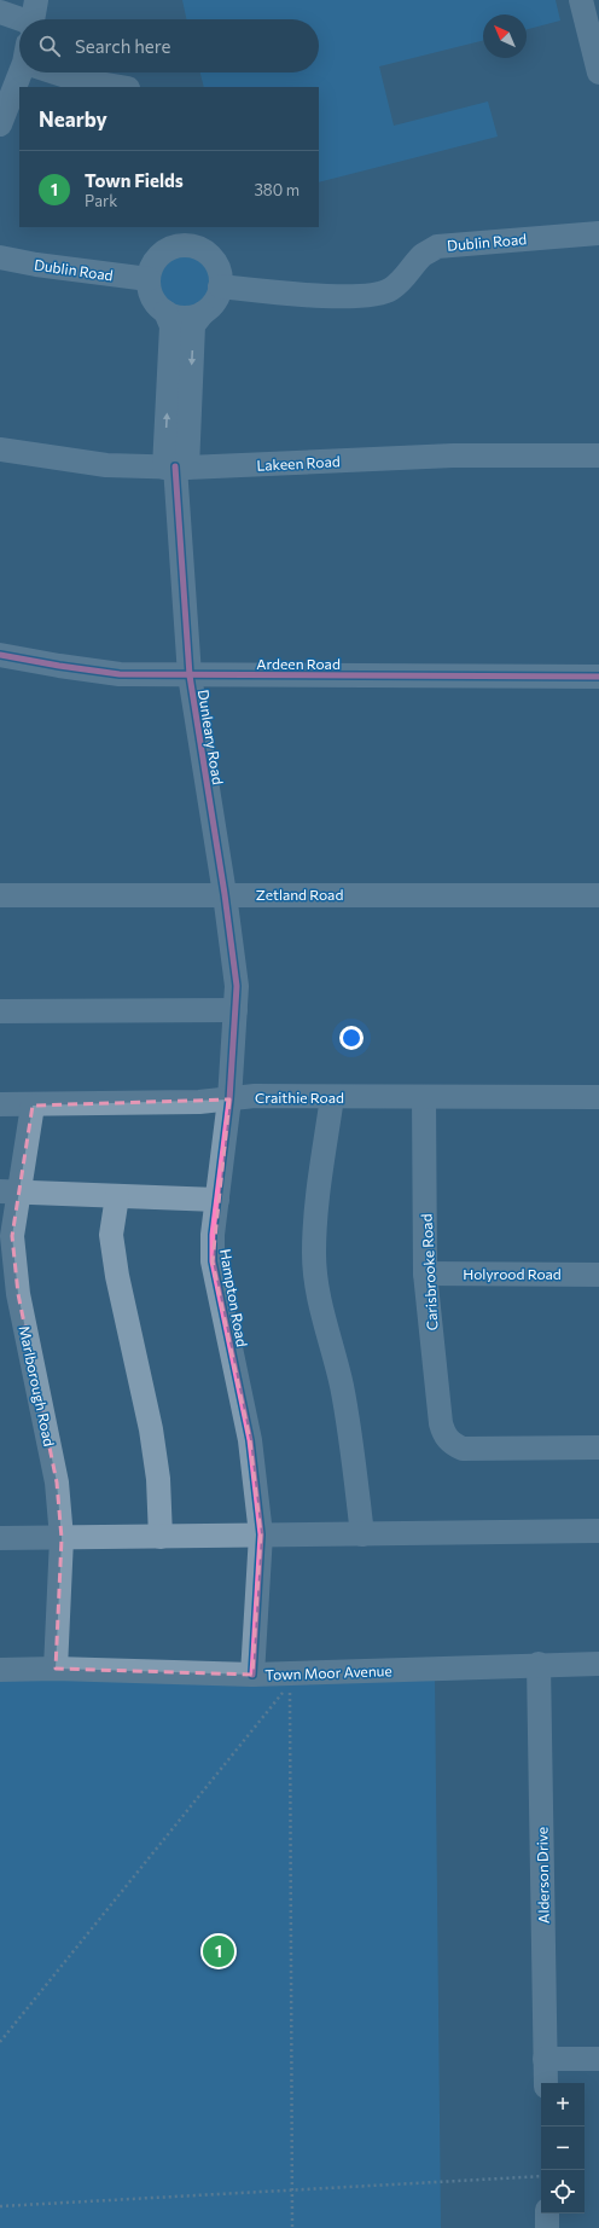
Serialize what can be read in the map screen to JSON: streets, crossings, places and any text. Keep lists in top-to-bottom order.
{
  "streets": {
    "street": [
      "Dublin Road",
      "Lakeen Road",
      "Ardeen Road",
      "Dunleary Road",
      "Zetland Road",
      "Craithie Road",
      "Carisbrooke Road",
      "Holyrood Road",
      "Hampton Road",
      "Marlborough Road",
      "Town Moor Avenue",
      "Alderson Drive"
    ]
  },
  "crossings": [
    ["Dublin Road", "Dunleary Road"],
    ["Lakeen Road", "Dunleary Road"],
    ["Ardeen Road", "Dunleary Road"],
    ["Dunleary Road", "Zetland Road"],
    ["Dunleary Road", "Hampton Road"],
    ["Zetland Road", "Hampton Road"],
    ["Craithie Road", "Carisbrooke Road"],
    ["Craithie Road", "Hampton Road"],
    ["Craithie Road", "Marlborough Road"],
    ["Carisbrooke Road", "Holyrood Road"],
    ["Hampton Road", "Town Moor Avenue"],
    ["Marlborough Road", "Town Moor Avenue"],
    ["Town Moor Avenue", "Alderson Drive"]
  ],
  "north": "top left",
  "page": {
    "search": "Search here",
    "heading": "Nearby",
    "list": [
      {
        "mark": "1",
        "name": "Town Fields",
        "note": "Park",
        "value": "380 m"
      }
    ],
    "pins": "1",
    "map_buttons": ["+", "−"]
  }
}
